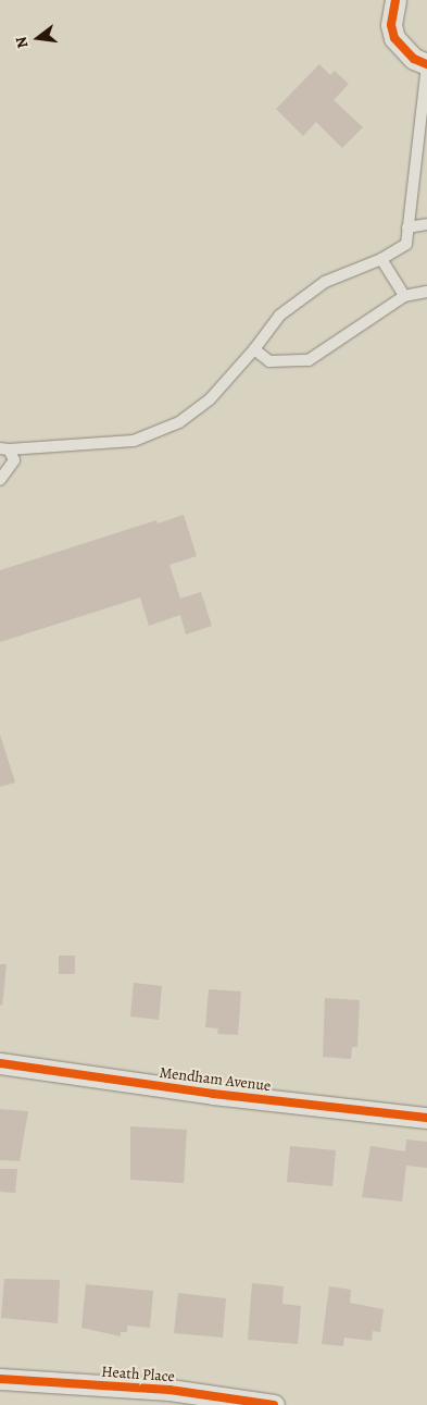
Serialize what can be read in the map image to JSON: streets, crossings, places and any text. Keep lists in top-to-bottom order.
{
  "streets": {
    "street": ["Mendham Avenue", "Heath Place"]
  },
  "north": "left"
}
